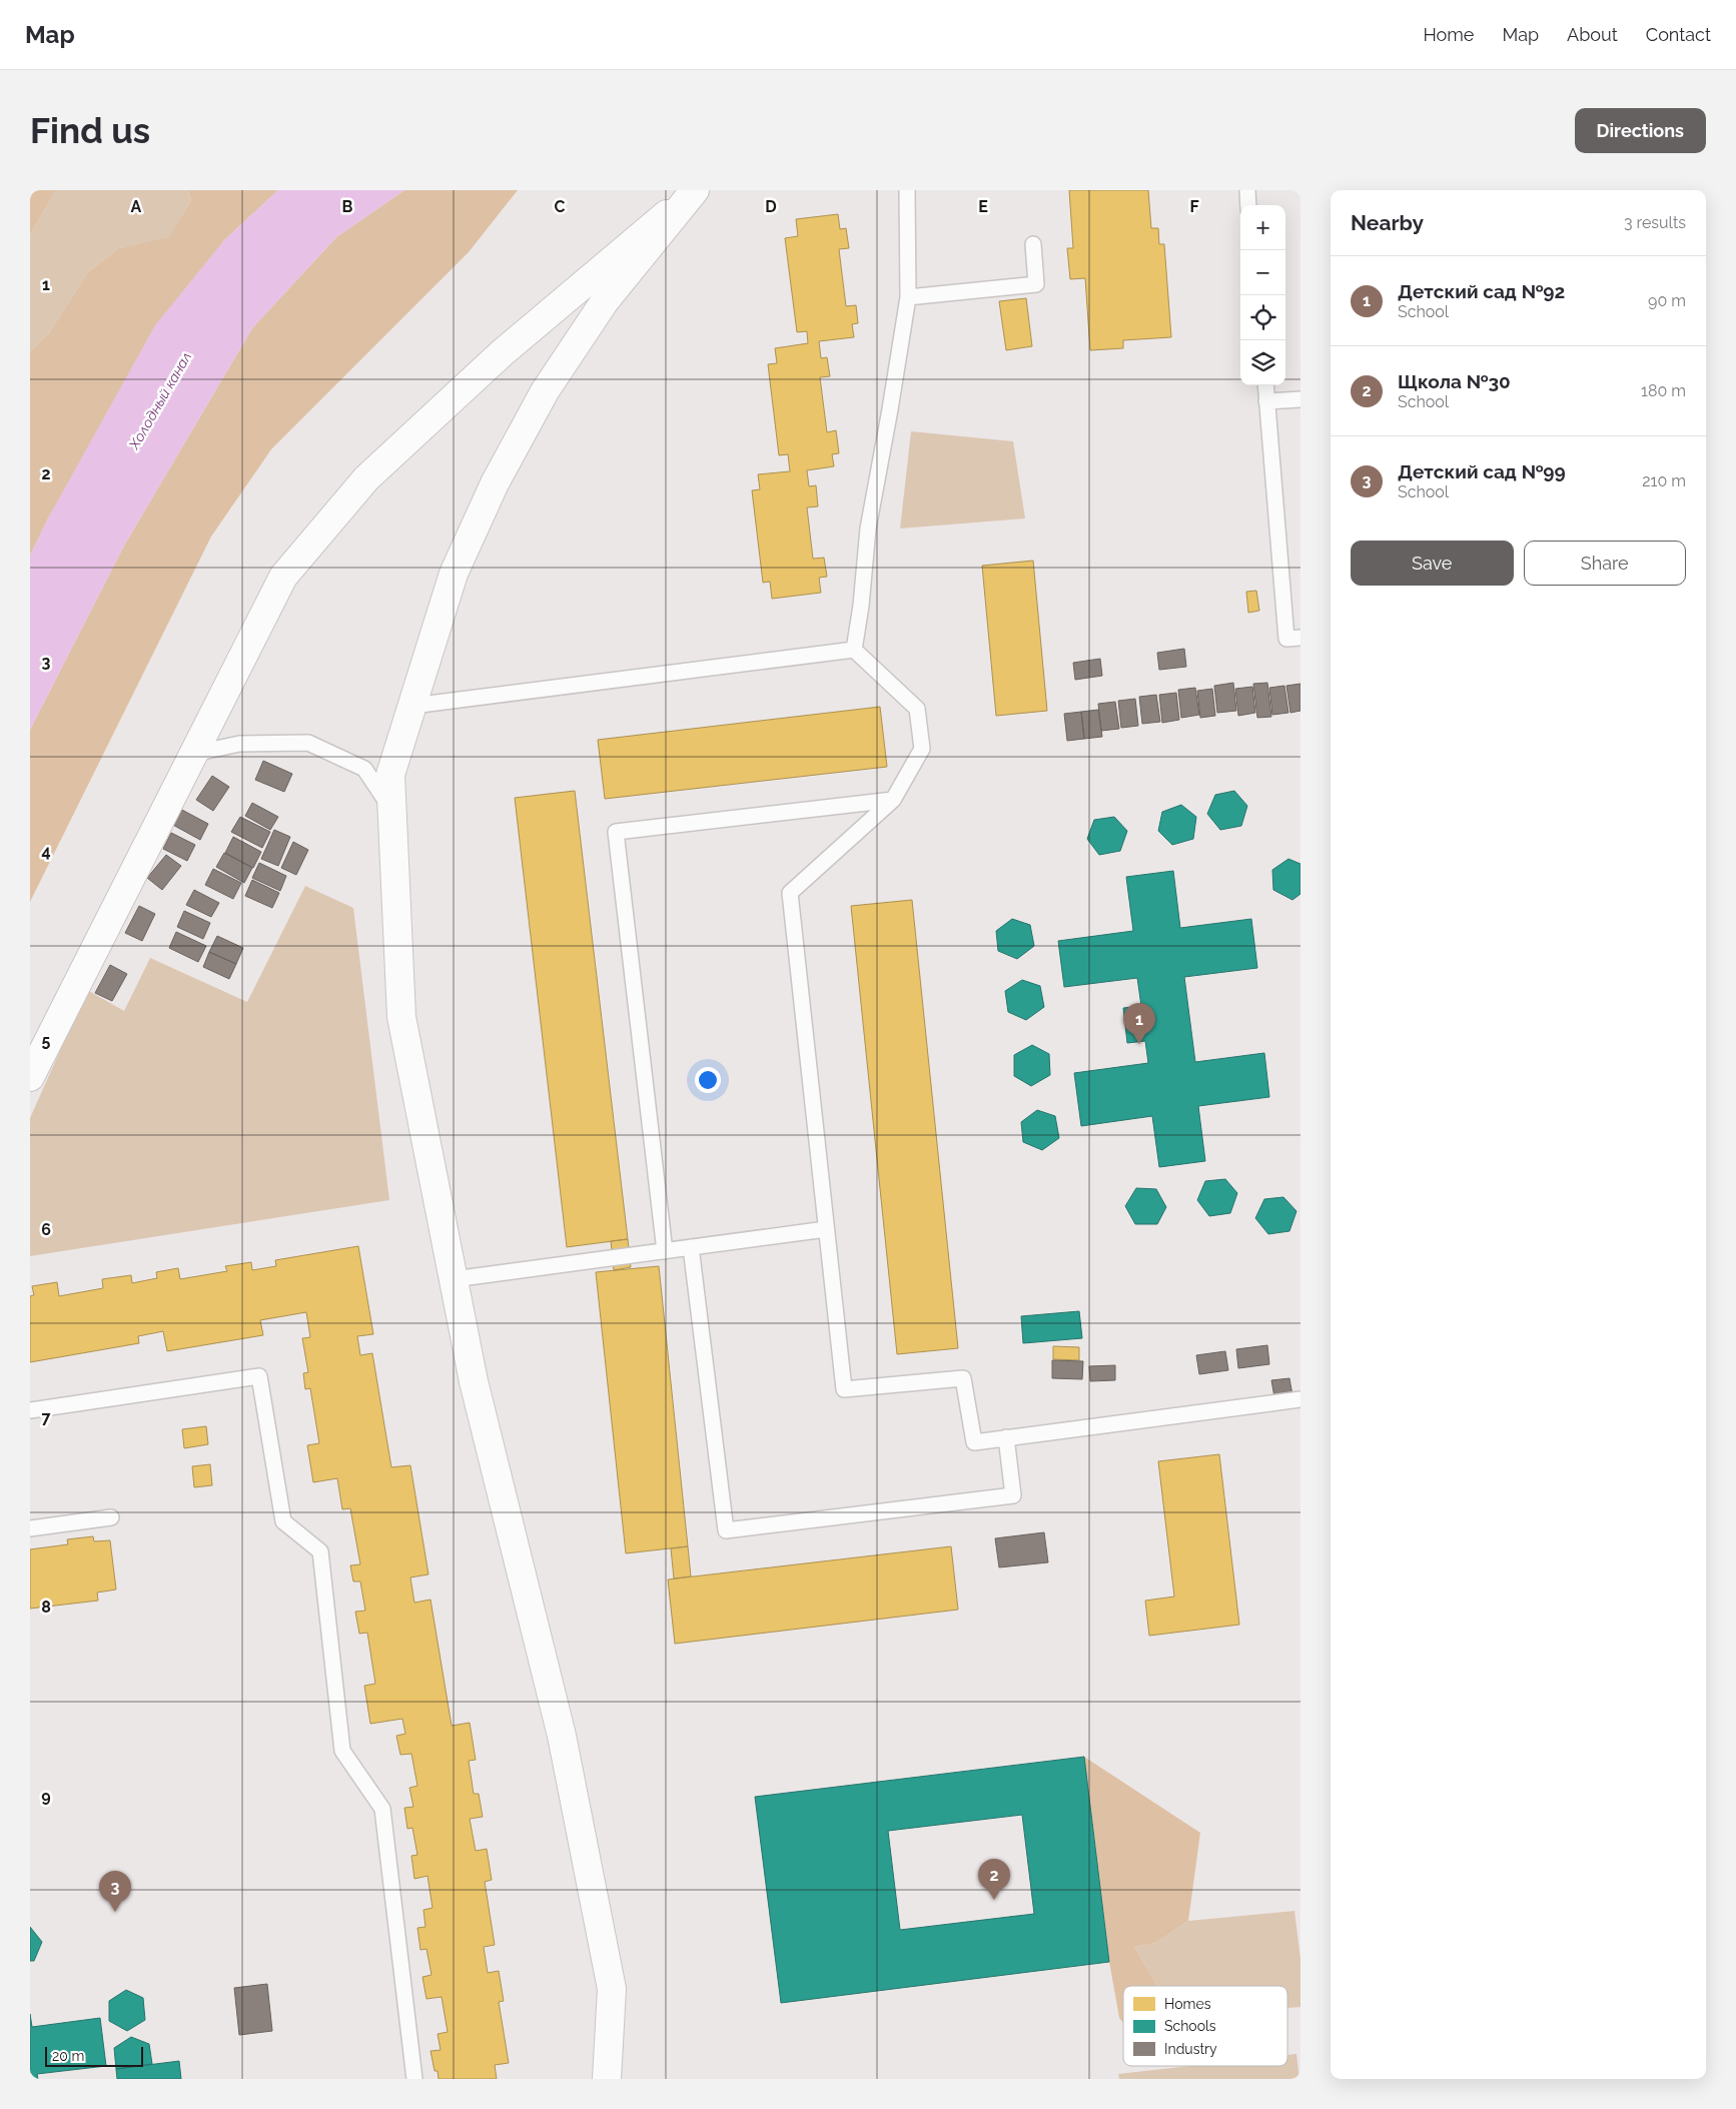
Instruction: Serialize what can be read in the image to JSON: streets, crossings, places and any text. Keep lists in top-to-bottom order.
{
  "water": ["Холодный канал"],
  "legend": ["Homes", "Schools", "Industry"],
  "scale_bar": "20 m",
  "page": {
    "header": "Map",
    "nav": [
      "Home",
      "Map",
      "About",
      "Contact"
    ],
    "buttons": [
      "Directions",
      ["Save", "Share"]
    ],
    "title": "Find us",
    "heading": ["Nearby", "3 results"],
    "map_buttons": ["+", "−"],
    "list": [
      {
        "mark": "1",
        "name": "Детский сад №92",
        "note": "School",
        "value": "90 m"
      },
      {
        "mark": "2",
        "name": "Щкола №30",
        "note": "School",
        "value": "180 m"
      },
      {
        "mark": "3",
        "name": "Детский сад №99",
        "note": "School",
        "value": "210 m"
      }
    ],
    "pins": ["1", "2", "3"],
    "scale": "20 m"
  },
  "grid": {
    "columns": [
      "A",
      "B",
      "C",
      "D",
      "E",
      "F"
    ],
    "rows": [
      "1",
      "2",
      "3",
      "4",
      "5",
      "6",
      "7",
      "8",
      "9"
    ]
  }
}
